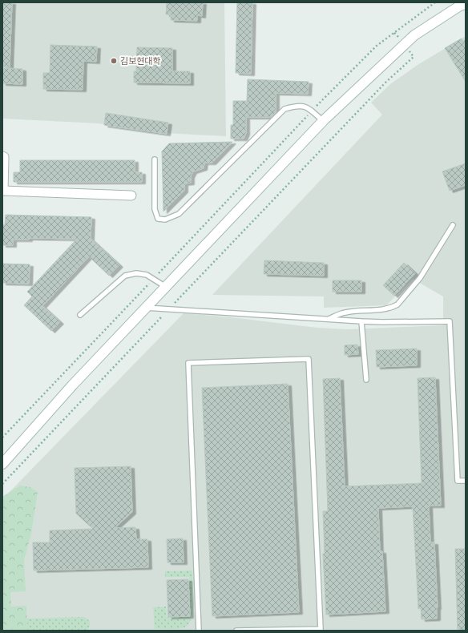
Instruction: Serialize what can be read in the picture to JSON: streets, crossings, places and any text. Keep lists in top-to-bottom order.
{
  "places": ["김보현대학"]
}
